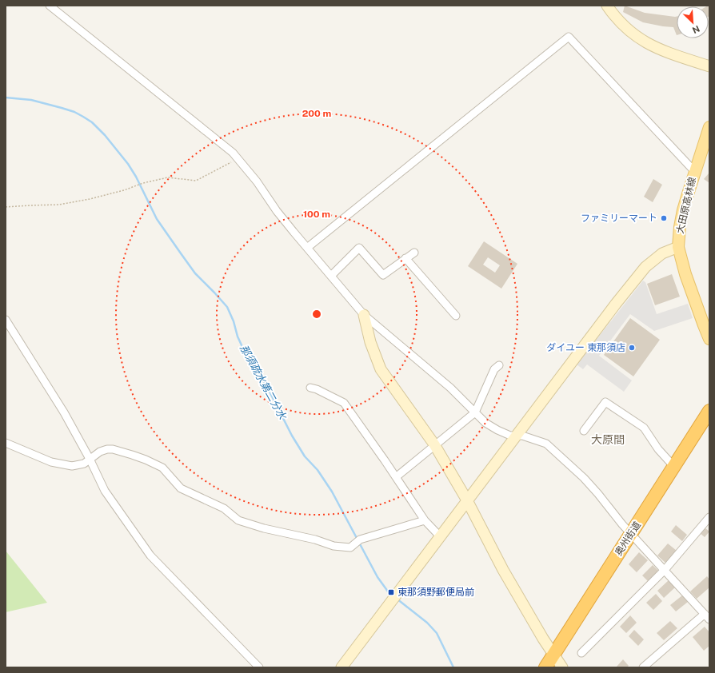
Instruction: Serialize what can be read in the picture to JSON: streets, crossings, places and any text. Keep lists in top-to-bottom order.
{
  "streets": {
    "highway": ["奥州街道"],
    "main road": ["大田原高林線"]
  },
  "districts": ["大原間"],
  "water": ["那須疏水第二分水"],
  "places": {
    "other": ["ファミリーマート", "ダイユー 東那須店"],
    "transit": ["東那須野郵便局前"]
  },
  "north": "bottom right",
  "rings": ["200 m", "100 m"]
}
